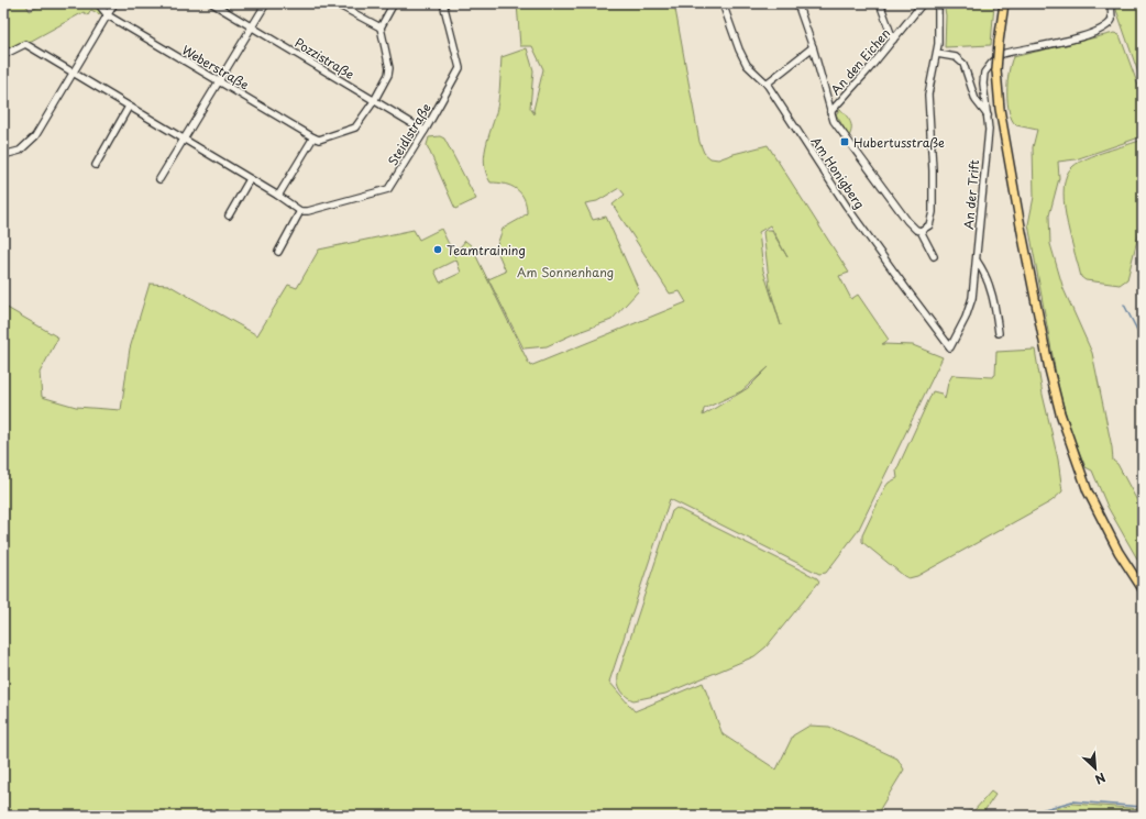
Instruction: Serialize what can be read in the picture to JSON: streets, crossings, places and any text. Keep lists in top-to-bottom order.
{
  "streets": {
    "street": [
      "Pozzistraße",
      "An den Eichen",
      "Weberstraße",
      "Steidlstraße",
      "Am Honigberg",
      "An der Trift"
    ]
  },
  "crossings": [
    ["Pozzistraße", "Steidlstraße"],
    ["Am Honigberg", "An der Trift"]
  ],
  "parks": ["Am Sonnenhang"],
  "places": {
    "transit": ["Hubertusstraße"],
    "other": ["Teamtraining"]
  },
  "north": "bottom right"
}
